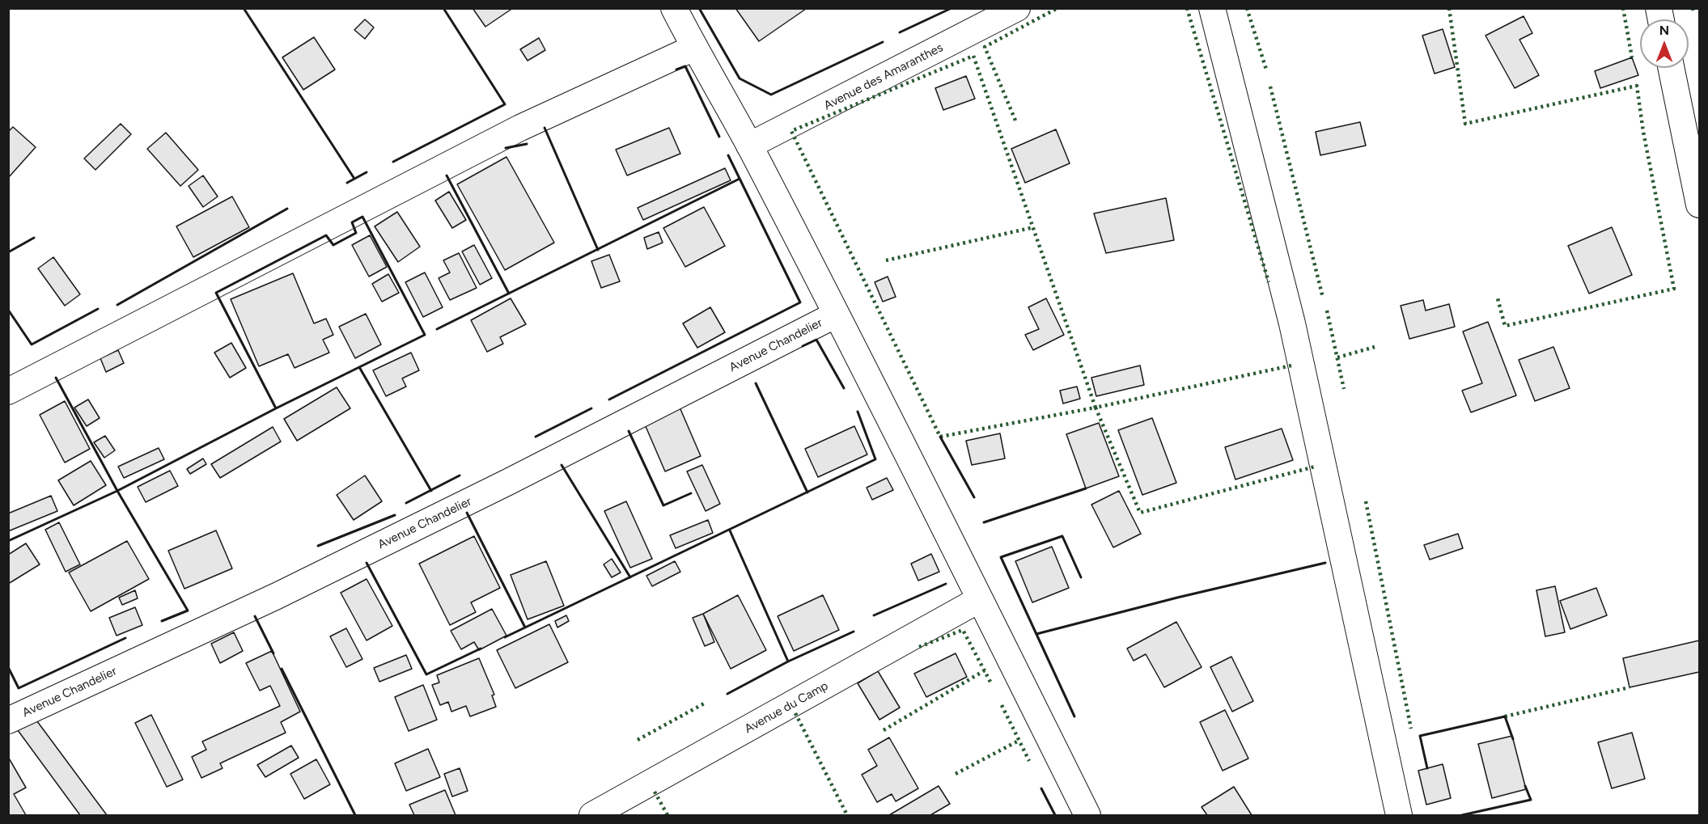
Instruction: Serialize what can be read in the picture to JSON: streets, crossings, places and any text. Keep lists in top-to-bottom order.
{
  "streets": {
    "street": ["Avenue des Amaranthes", "Avenue Chandelier", "Avenue du Camp"]
  },
  "north": "top"
}
